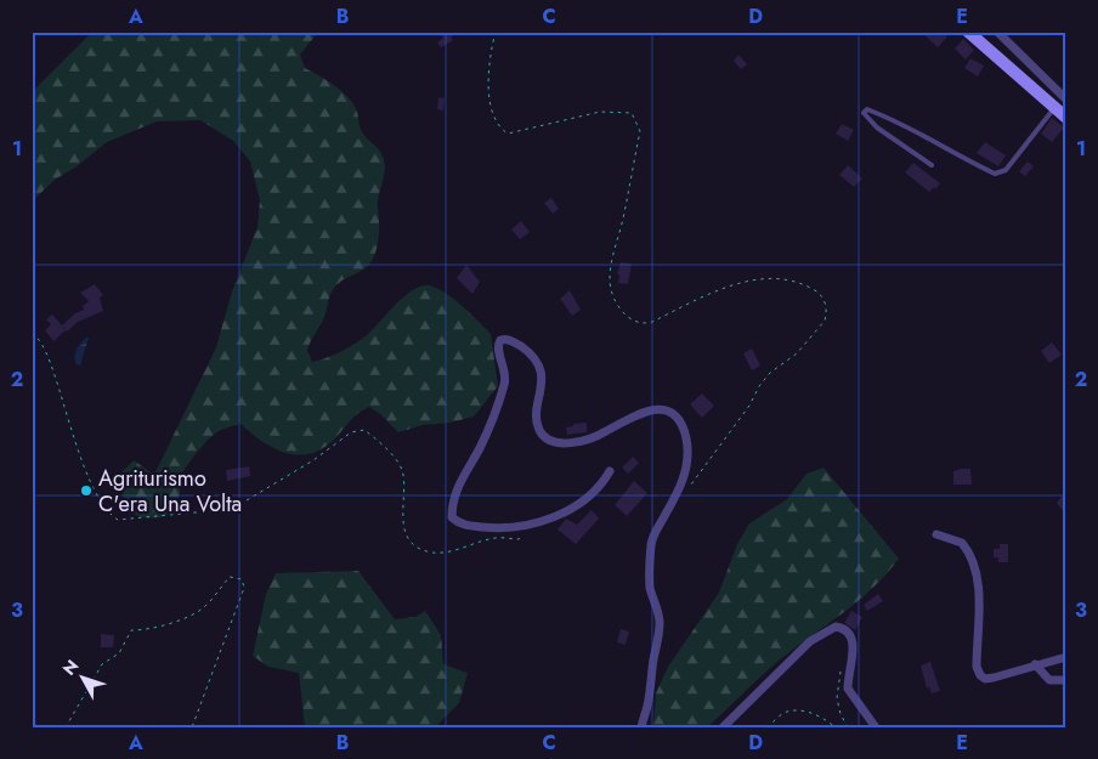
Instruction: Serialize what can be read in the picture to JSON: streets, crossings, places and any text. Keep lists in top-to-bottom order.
{
  "places": ["Agriturismo C'era Una Volta"],
  "north": "top left",
  "grid": {
    "columns": [
      "A",
      "B",
      "C",
      "D",
      "E"
    ],
    "rows": ["1", "2", "3"]
  }
}
